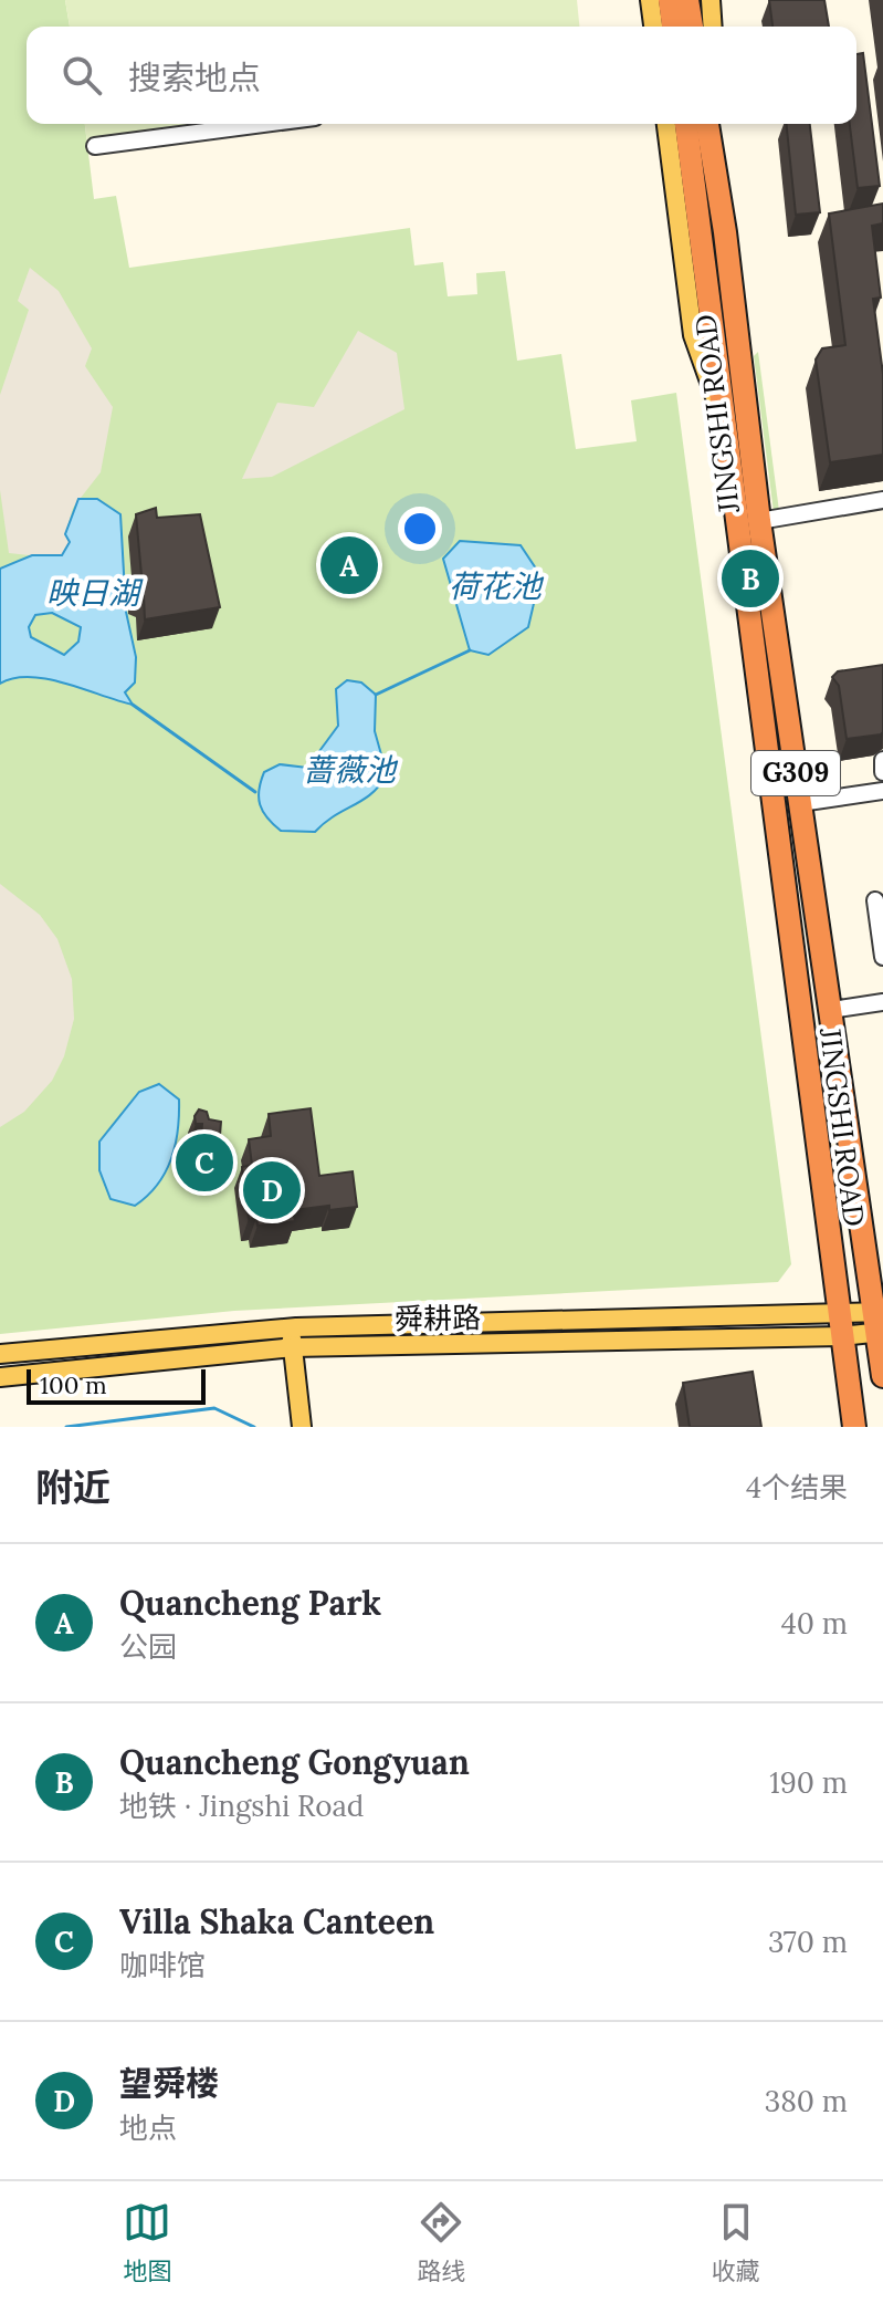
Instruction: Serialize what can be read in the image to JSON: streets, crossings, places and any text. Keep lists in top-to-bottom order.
{
  "streets": {
    "highway": ["JINGSHI ROAD", "G309"],
    "main road": ["舜耕路"]
  },
  "crossings": [
    ["JINGSHI ROAD", "舜耕路"]
  ],
  "water": ["荷花池", "映日湖", "蔷薇池"],
  "scale_bar": "100 m",
  "page": {
    "search": "搜索地点",
    "pins": [
      "A",
      "B",
      "C",
      "D"
    ],
    "scale": "100 m",
    "heading": ["附近", "4个结果"],
    "list": [
      {
        "mark": "A",
        "name": "Quancheng Park",
        "note": "公园",
        "value": "40 m"
      },
      {
        "mark": "B",
        "name": "Quancheng Gongyuan",
        "note": "地铁 · Jingshi Road",
        "value": "190 m"
      },
      {
        "mark": "C",
        "name": "Villa Shaka Canteen",
        "note": "咖啡馆",
        "value": "370 m"
      },
      {
        "mark": "D",
        "name": "望舜楼",
        "note": "地点",
        "value": "380 m"
      }
    ],
    "nav": ["地图", "路线", "收藏"]
  }
}
